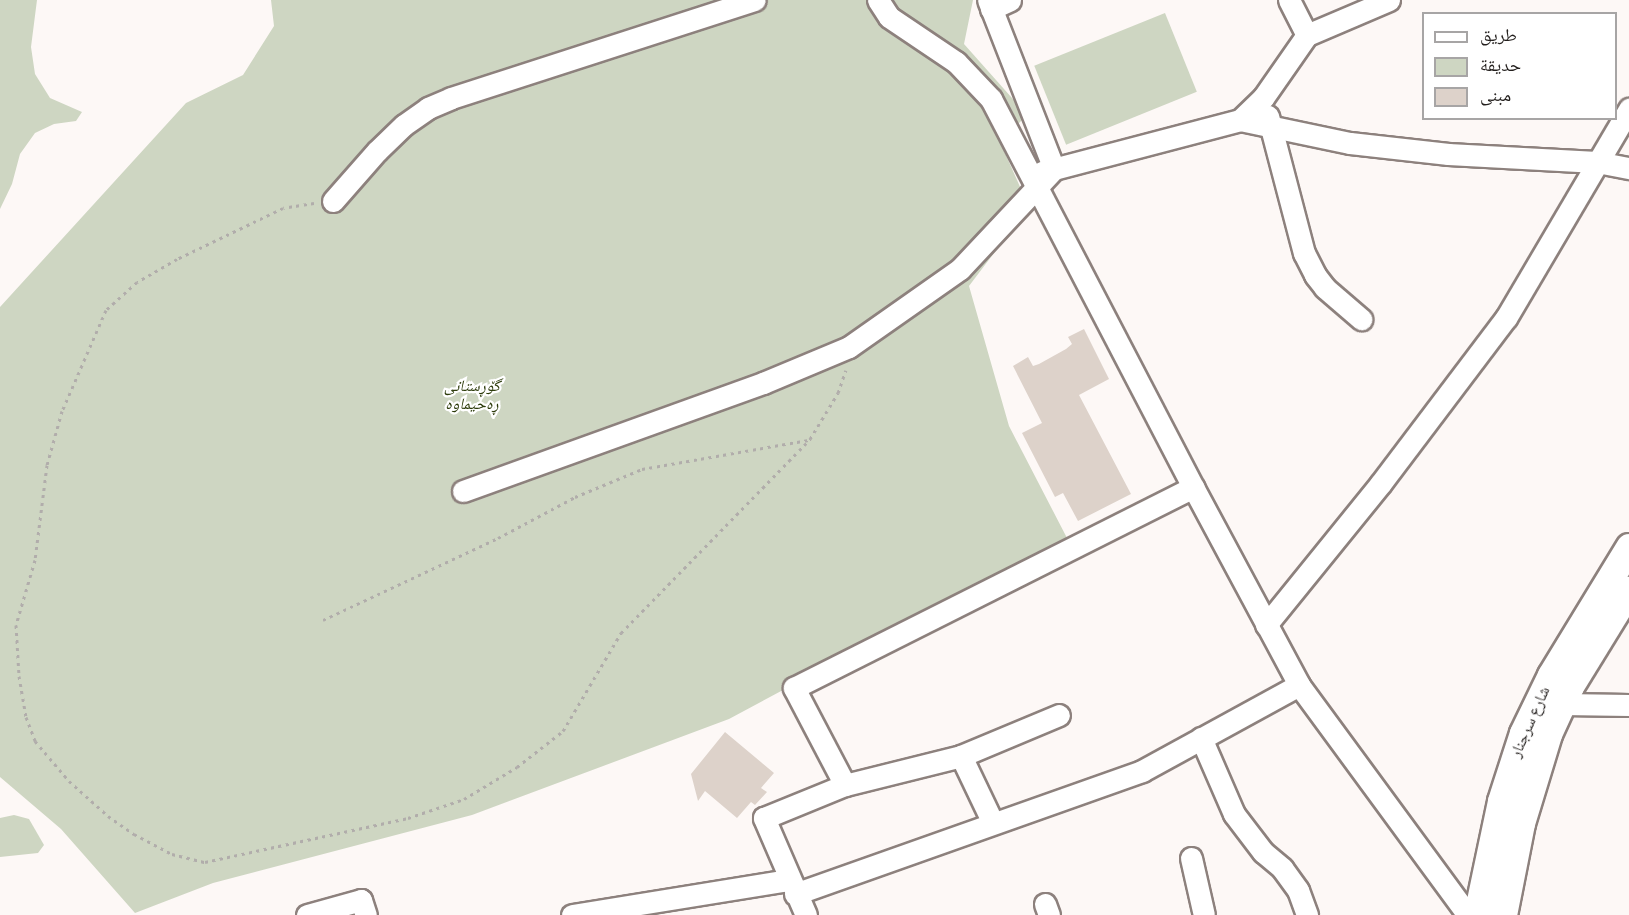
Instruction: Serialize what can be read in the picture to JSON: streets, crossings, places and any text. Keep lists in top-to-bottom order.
{
  "streets": {
    "street": ["شارع سرجنار"]
  },
  "parks": ["گۆڕستانی ڕەحیماوە"],
  "legend": ["طريق", "حديقة", "مبنى"]
}
